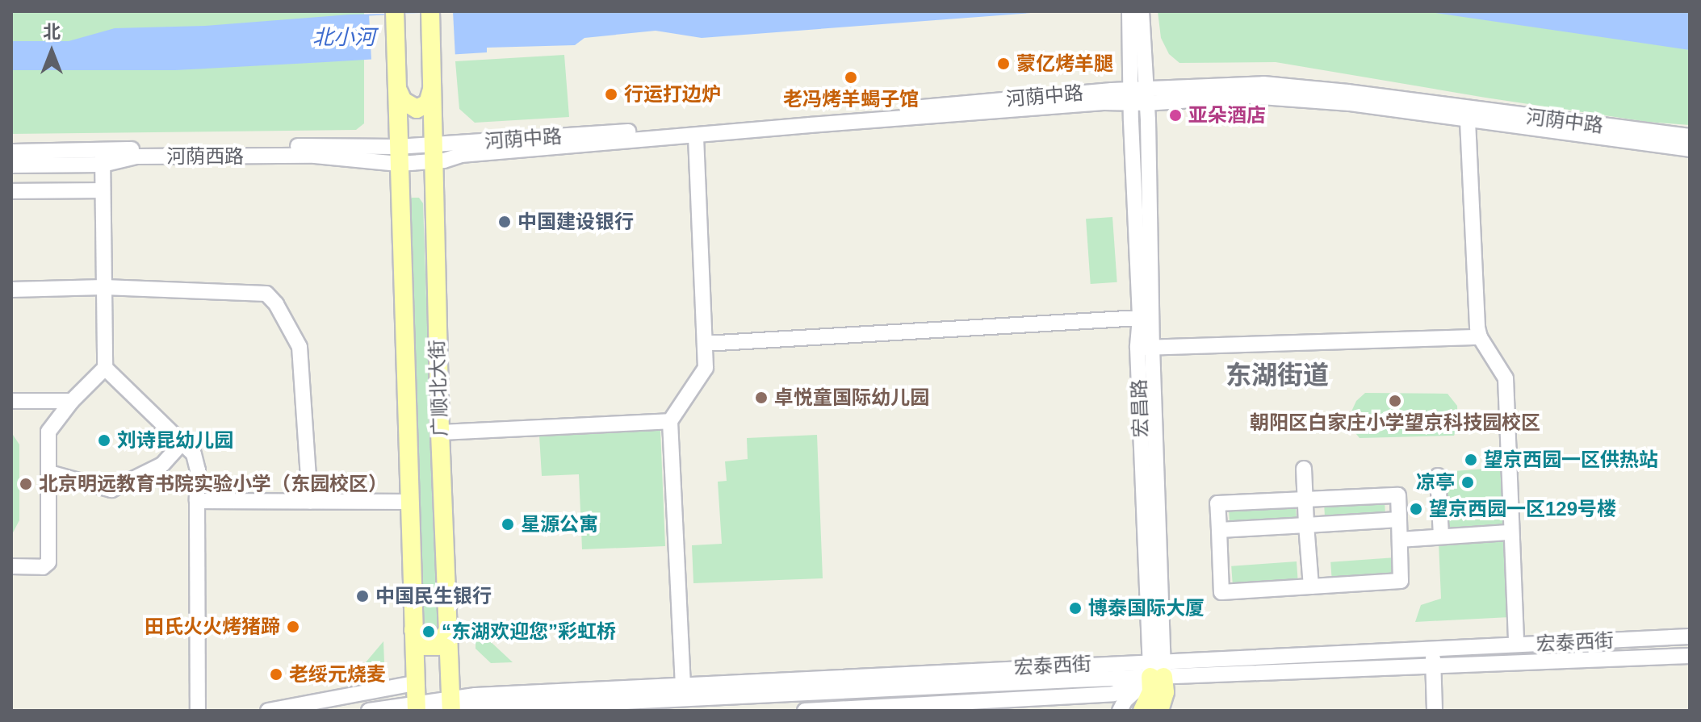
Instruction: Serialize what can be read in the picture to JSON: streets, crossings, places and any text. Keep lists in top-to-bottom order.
{
  "streets": {
    "main road": ["广顺北大街", "宏昌路"],
    "street": ["河荫中路", "河荫西路", "宏泰西街"]
  },
  "crossings": [
    ["河荫中路", "河荫西路"],
    ["河荫中路", "广顺北大街"],
    ["河荫中路", "宏昌路"],
    ["河荫西路", "广顺北大街"],
    ["广顺北大街", "宏泰西街"],
    ["宏昌路", "宏泰西街"]
  ],
  "districts": ["东湖街道"],
  "water": ["北小河"],
  "places": [
    "蒙亿烤羊腿",
    "老冯烤羊蝎子馆",
    "行运打边炉",
    "亚朵酒店",
    "中国建设银行",
    "卓悦童国际幼儿园",
    "朝阳区白家庄小学望京科技园校区",
    "刘诗昆幼儿园",
    "望京西园一区供热站",
    "凉亭",
    "北京明远教育书院实验小学（东园校区）",
    "望京西园一区129号楼",
    "星源公寓",
    "中国民生银行",
    "博泰国际大厦",
    "田氏火火烤猪蹄",
    "“东湖欢迎您”彩虹桥",
    "老绥元烧麦"
  ],
  "north": "top"
}
